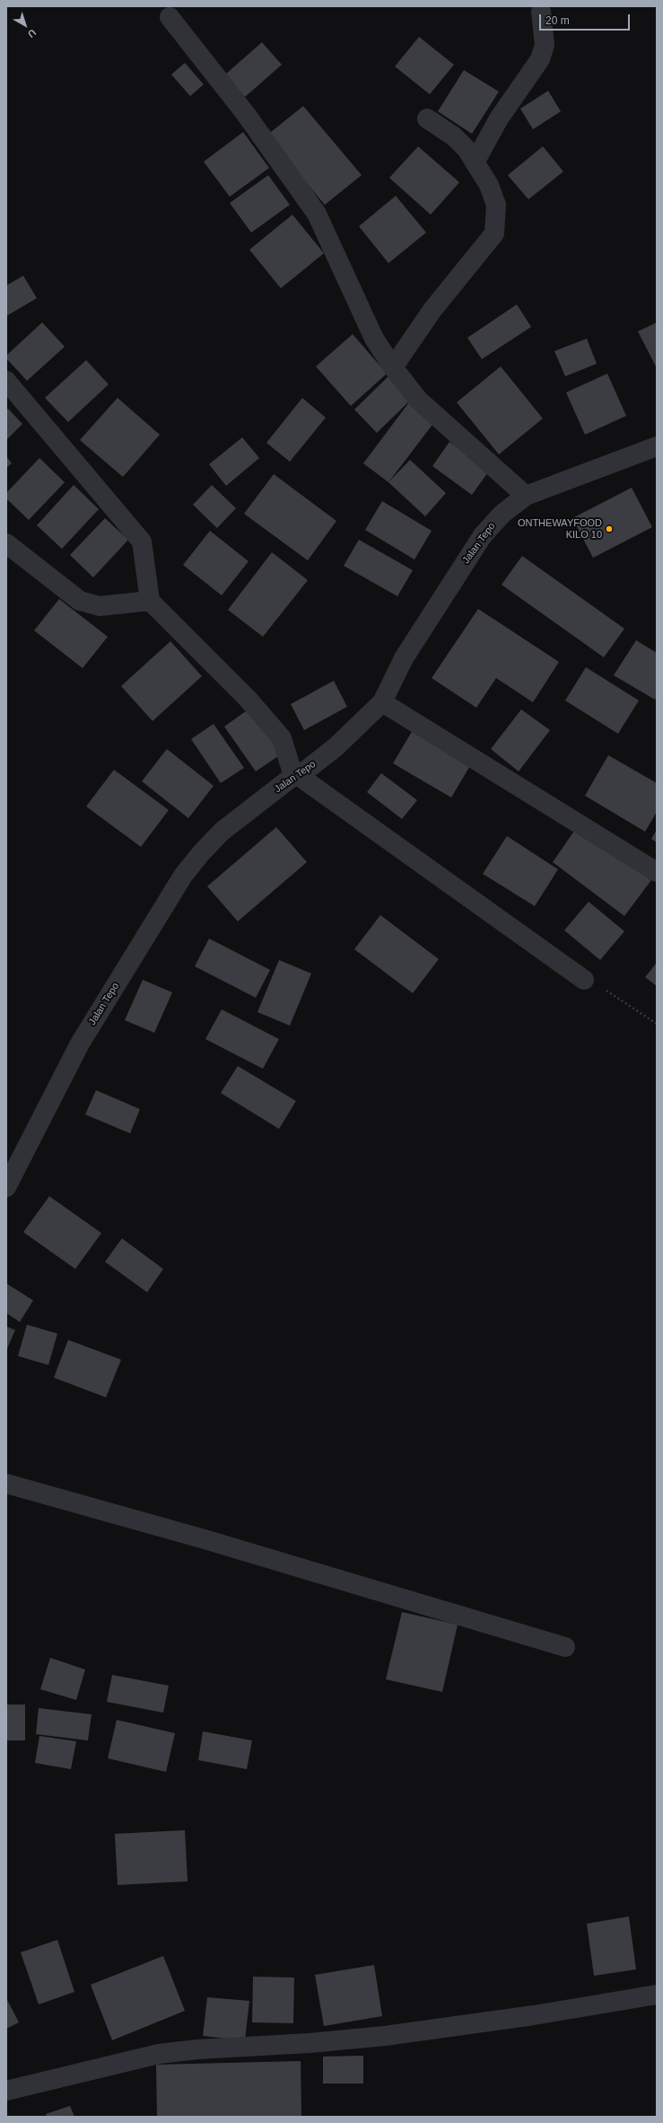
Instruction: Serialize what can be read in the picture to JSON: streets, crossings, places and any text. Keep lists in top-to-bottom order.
{
  "streets": {
    "street": ["Jalan Tepo"]
  },
  "places": ["ONTHEWAYFOOD KILO 10"],
  "scale_bar": "20 m",
  "north": "bottom right"
}
